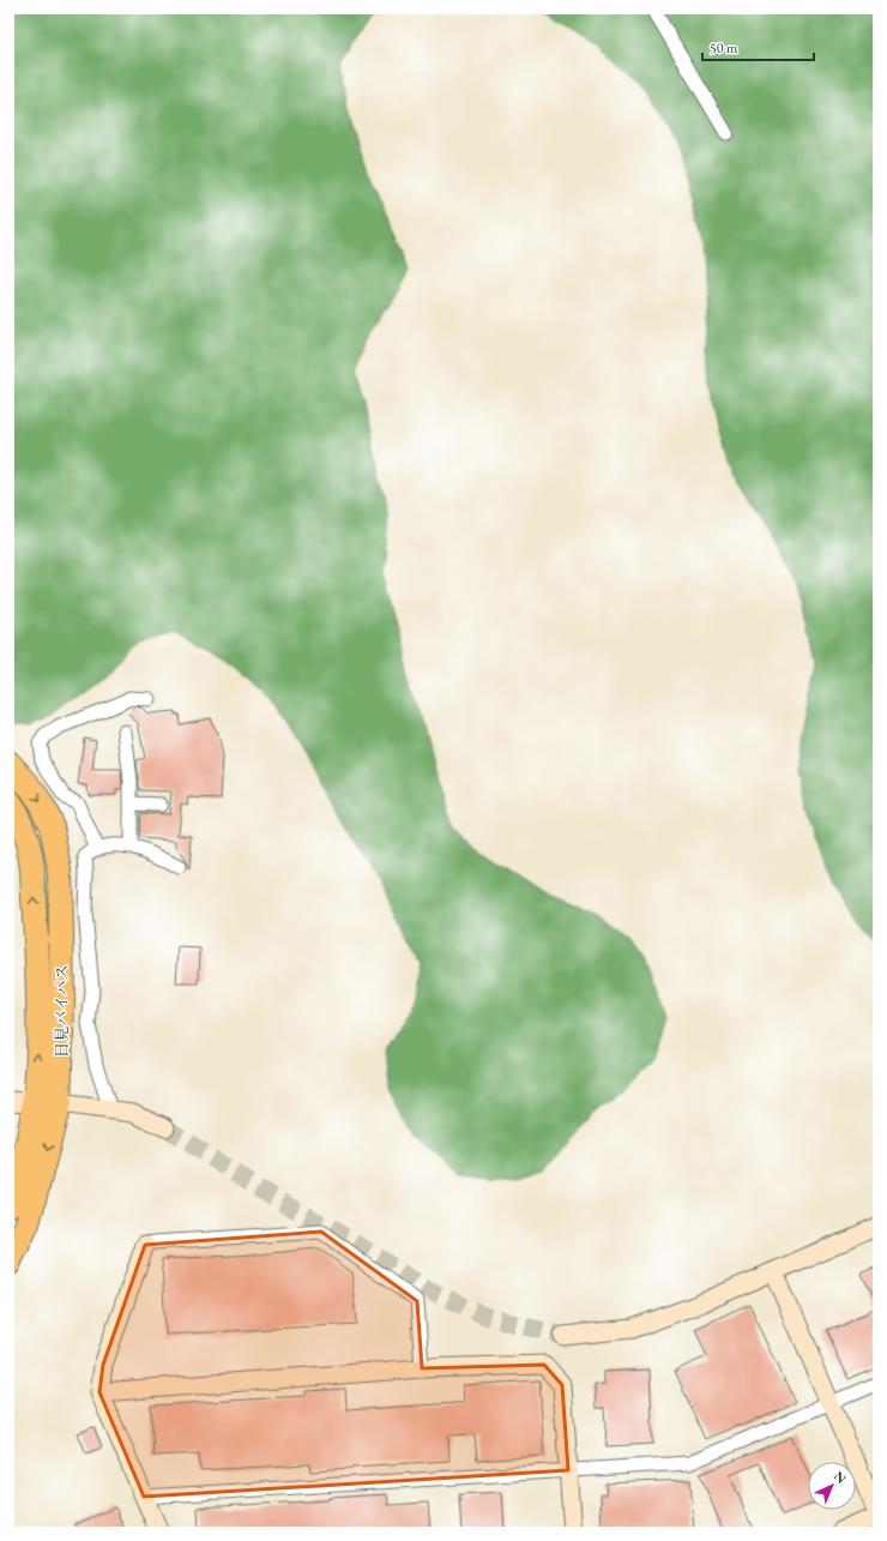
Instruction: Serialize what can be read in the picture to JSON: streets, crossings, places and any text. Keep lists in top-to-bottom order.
{
  "streets": {
    "highway": ["日見バイパス"]
  },
  "scale_bar": "50 m",
  "north": "top right"
}
